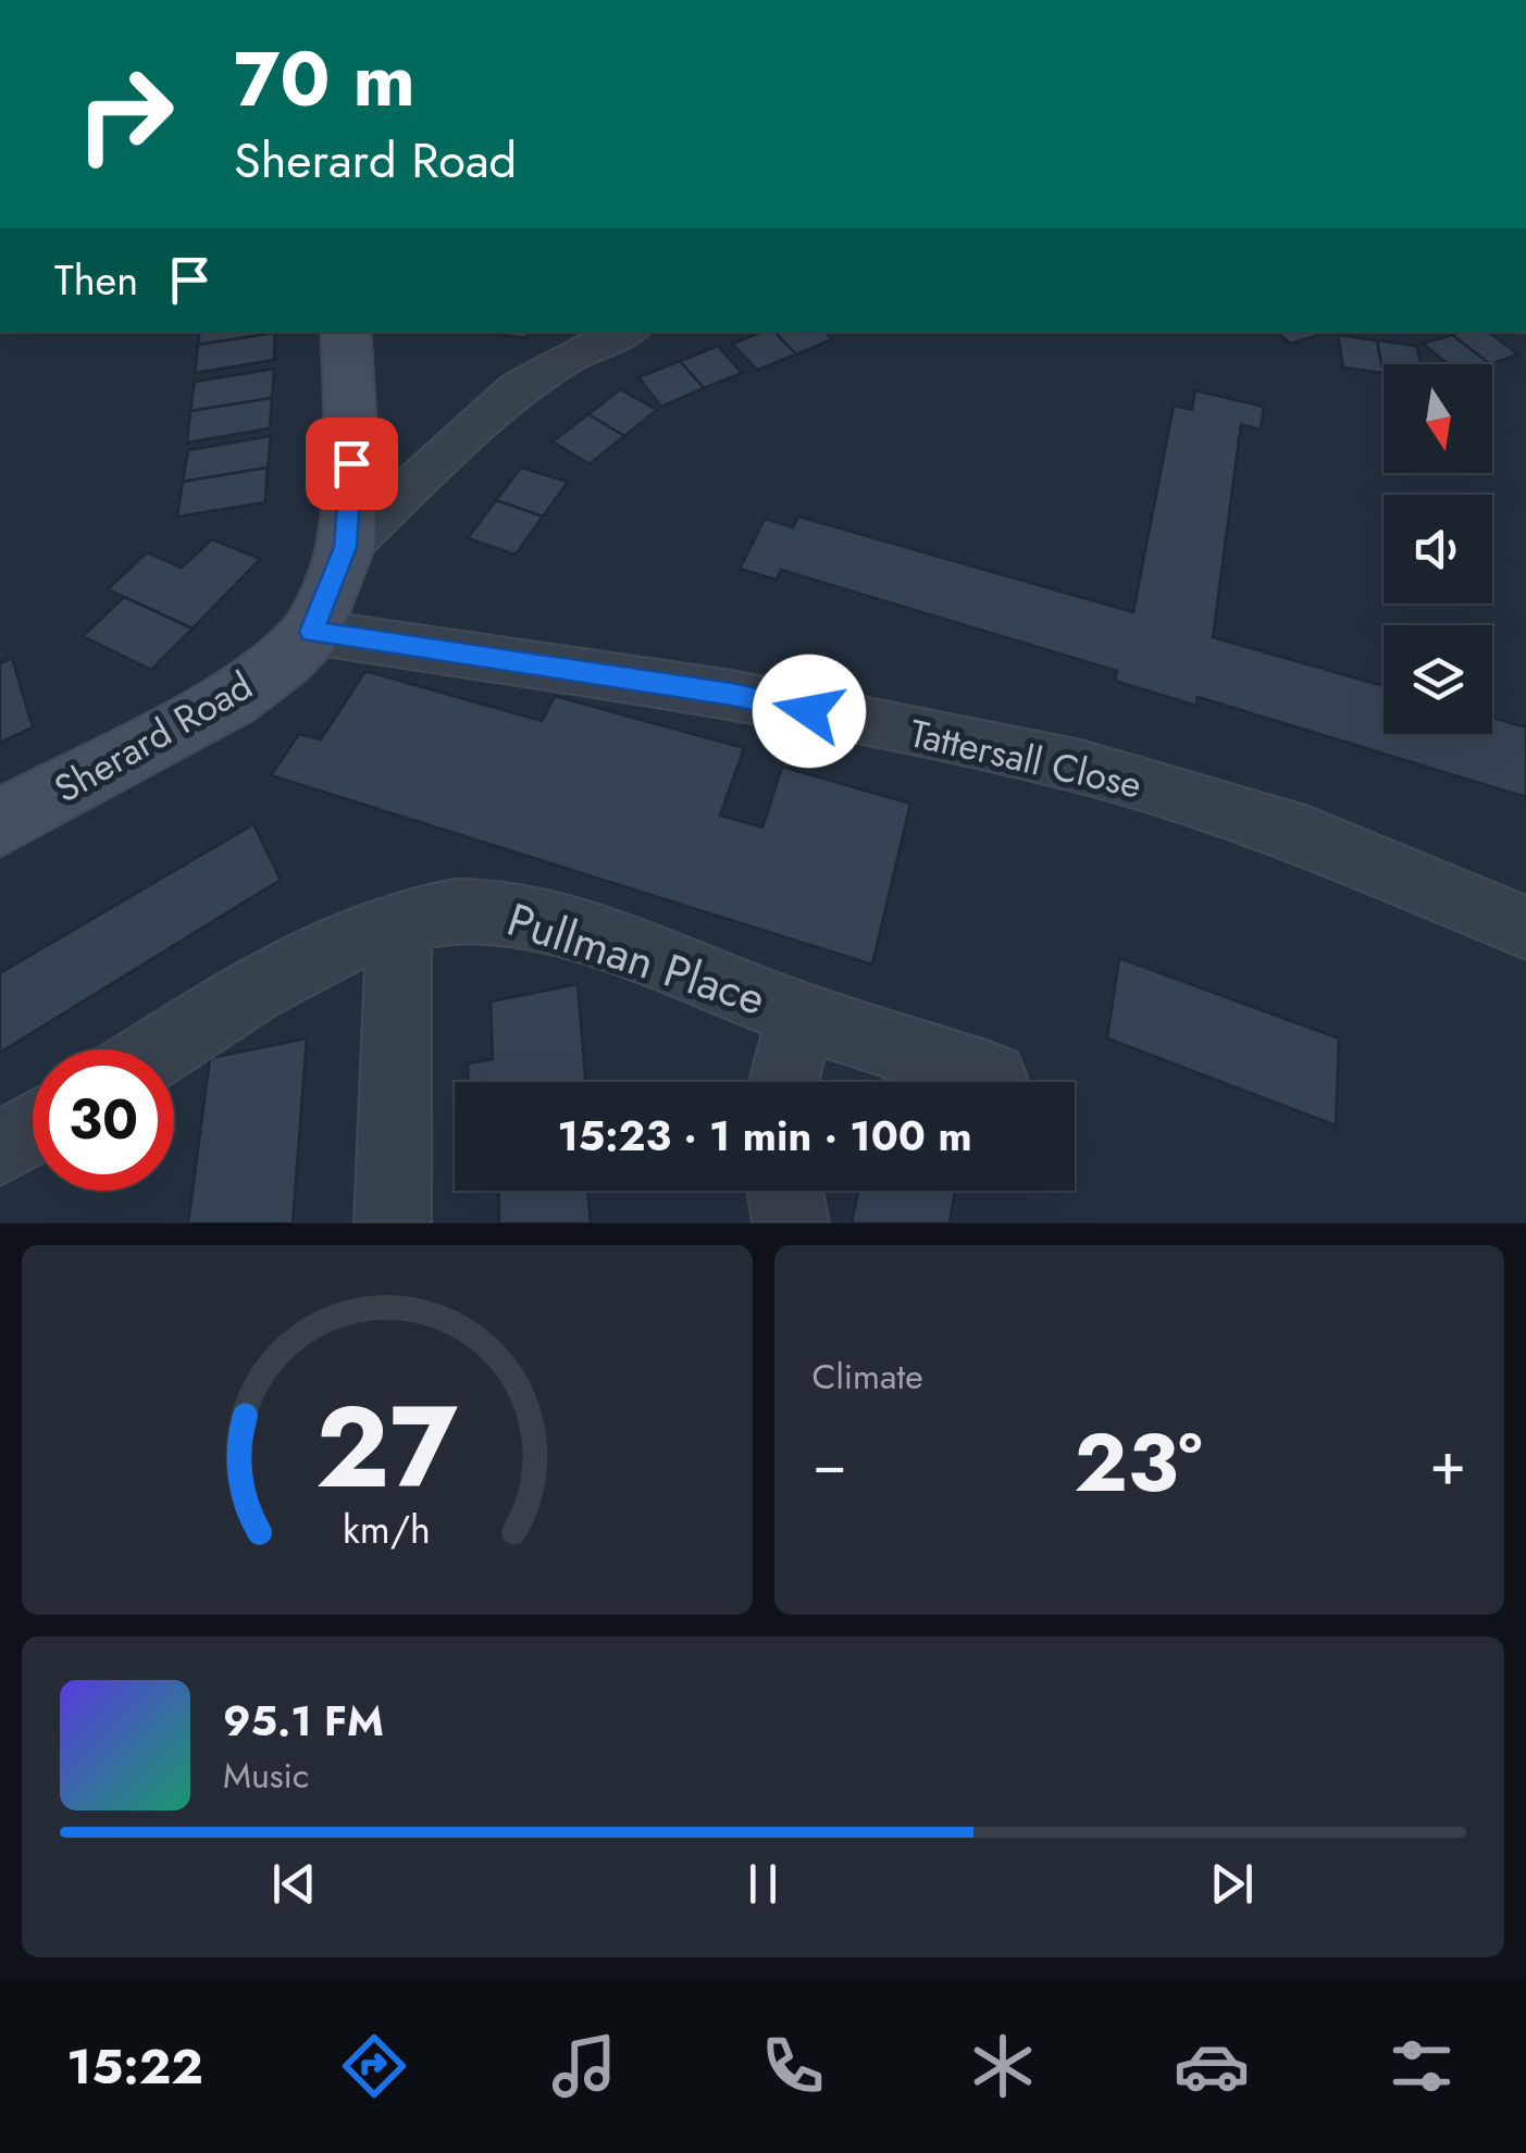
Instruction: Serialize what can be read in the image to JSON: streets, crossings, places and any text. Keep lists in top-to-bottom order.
{
  "streets": {
    "street": ["Sherard Road", "Tattersall Close", "Pullman Place"]
  },
  "crossings": [
    ["Sherard Road", "Tattersall Close"]
  ],
  "north": "bottom",
  "page": {
    "turn": ["70 m", "Sherard Road"],
    "then": "Then",
    "limit": "30",
    "trip": "15:23 · 1 min · 100 m",
    "tile": "Climate",
    "heat": ["−", "23°", "+"],
    "song": ["95.1 FM", "Music"],
    "tabs": "15:22",
    "gauge": ["27", "km/h"]
  }
}
